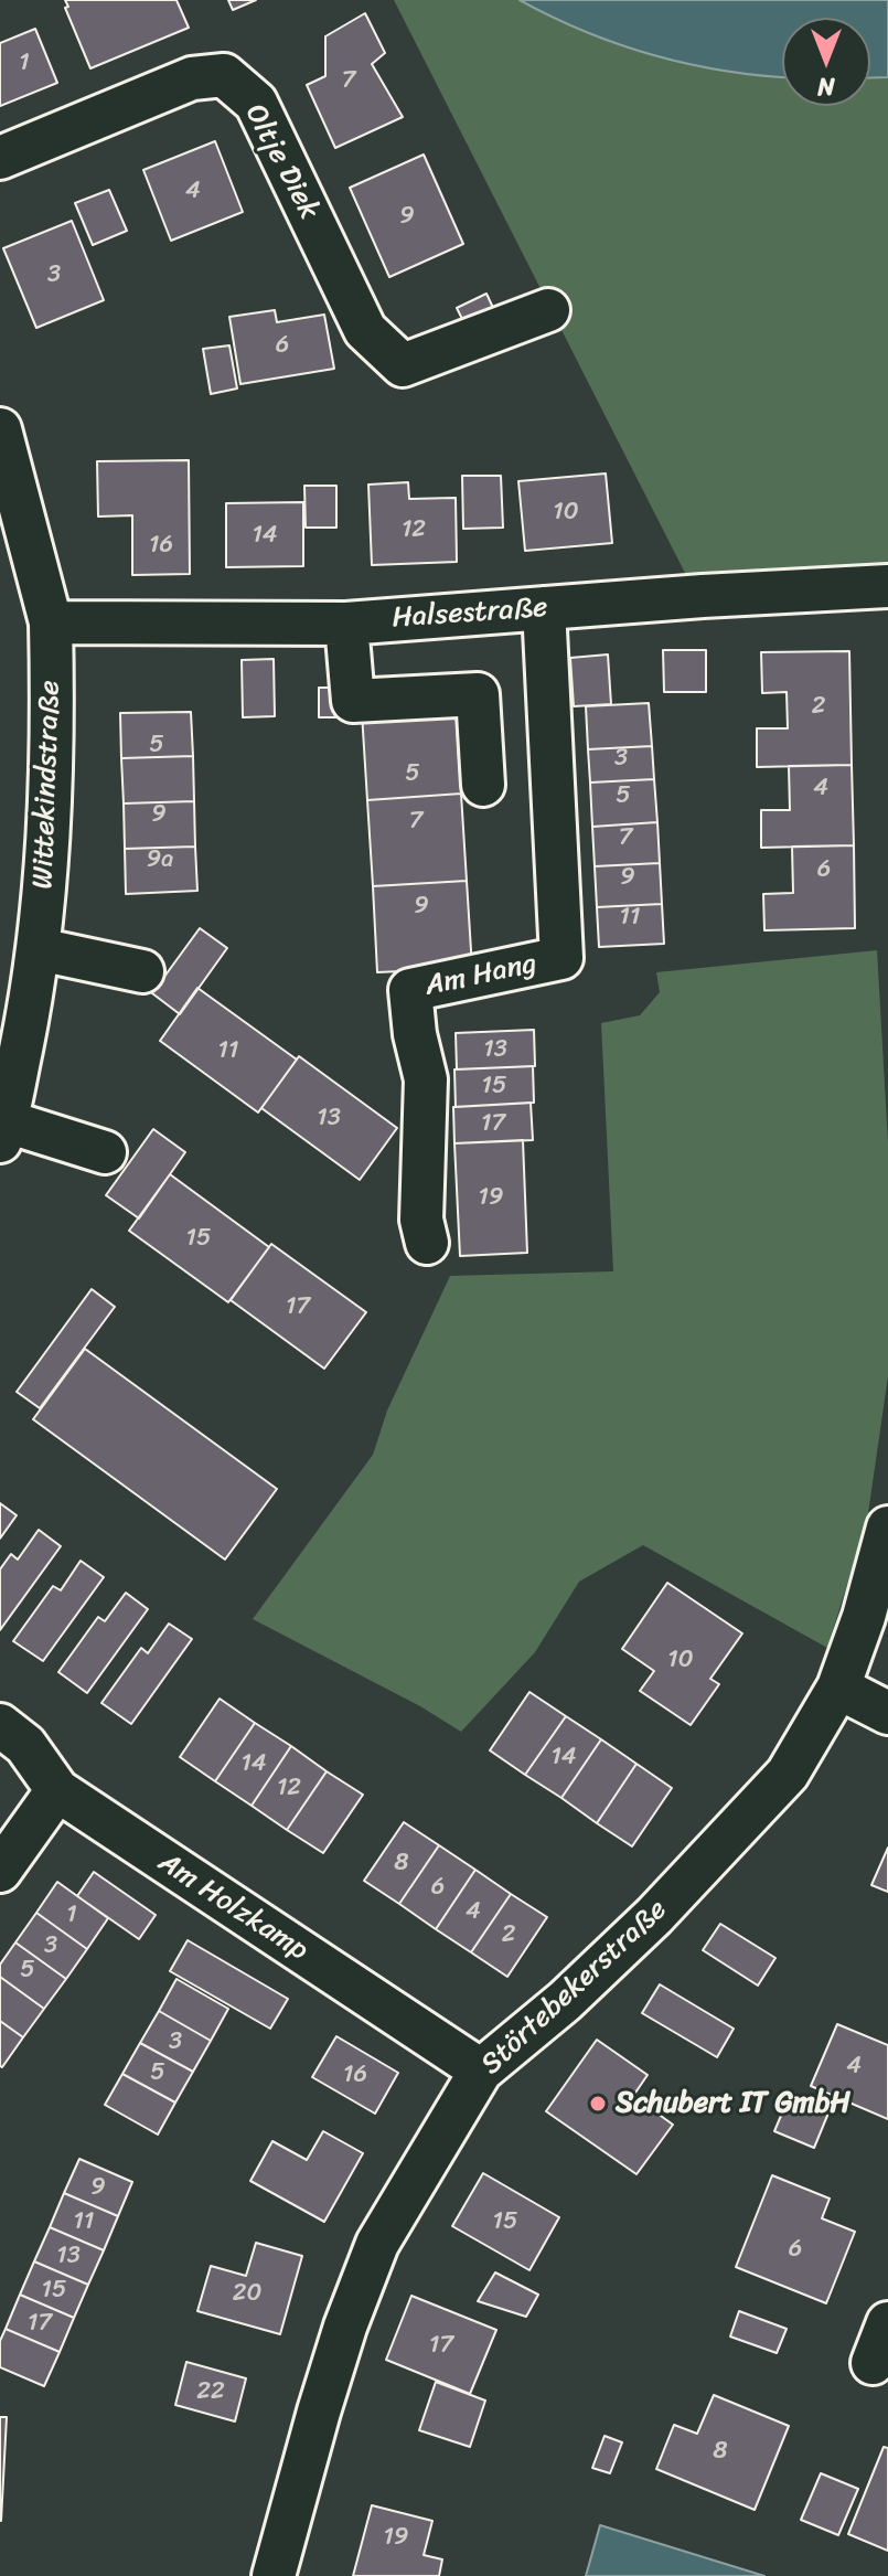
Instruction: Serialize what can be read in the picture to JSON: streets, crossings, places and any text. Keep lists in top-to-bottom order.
{
  "streets": {
    "street": [
      "Oltje Diek",
      "Halsestraße",
      "Wittekindstraße",
      "Am Hang",
      "Am Holzkamp",
      "Störtebekerstraße"
    ]
  },
  "crossings": [
    ["Halsestraße", "Wittekindstraße"],
    ["Halsestraße", "Am Hang"],
    ["Am Holzkamp", "Störtebekerstraße"]
  ],
  "places": ["Schubert IT GmbH"],
  "house_numbers": [
    "1",
    "7",
    "4",
    "9",
    "3",
    "6",
    "10",
    "12",
    "14",
    "16",
    "2",
    "5",
    "3",
    "5",
    "4",
    "5",
    "9",
    "7",
    "7",
    "9a",
    "6",
    "9",
    "9",
    "11",
    "13",
    "11",
    "15",
    "13",
    "17",
    "19",
    "15",
    "17",
    "10",
    "14",
    "14",
    "12",
    "8",
    "6",
    "4",
    "1",
    "2",
    "3",
    "5",
    "3",
    "4",
    "5",
    "16",
    "9",
    "11",
    "15",
    "6",
    "13",
    "15",
    "20",
    "17",
    "17",
    "22",
    "8",
    "19"
  ],
  "north": "bottom"
}
